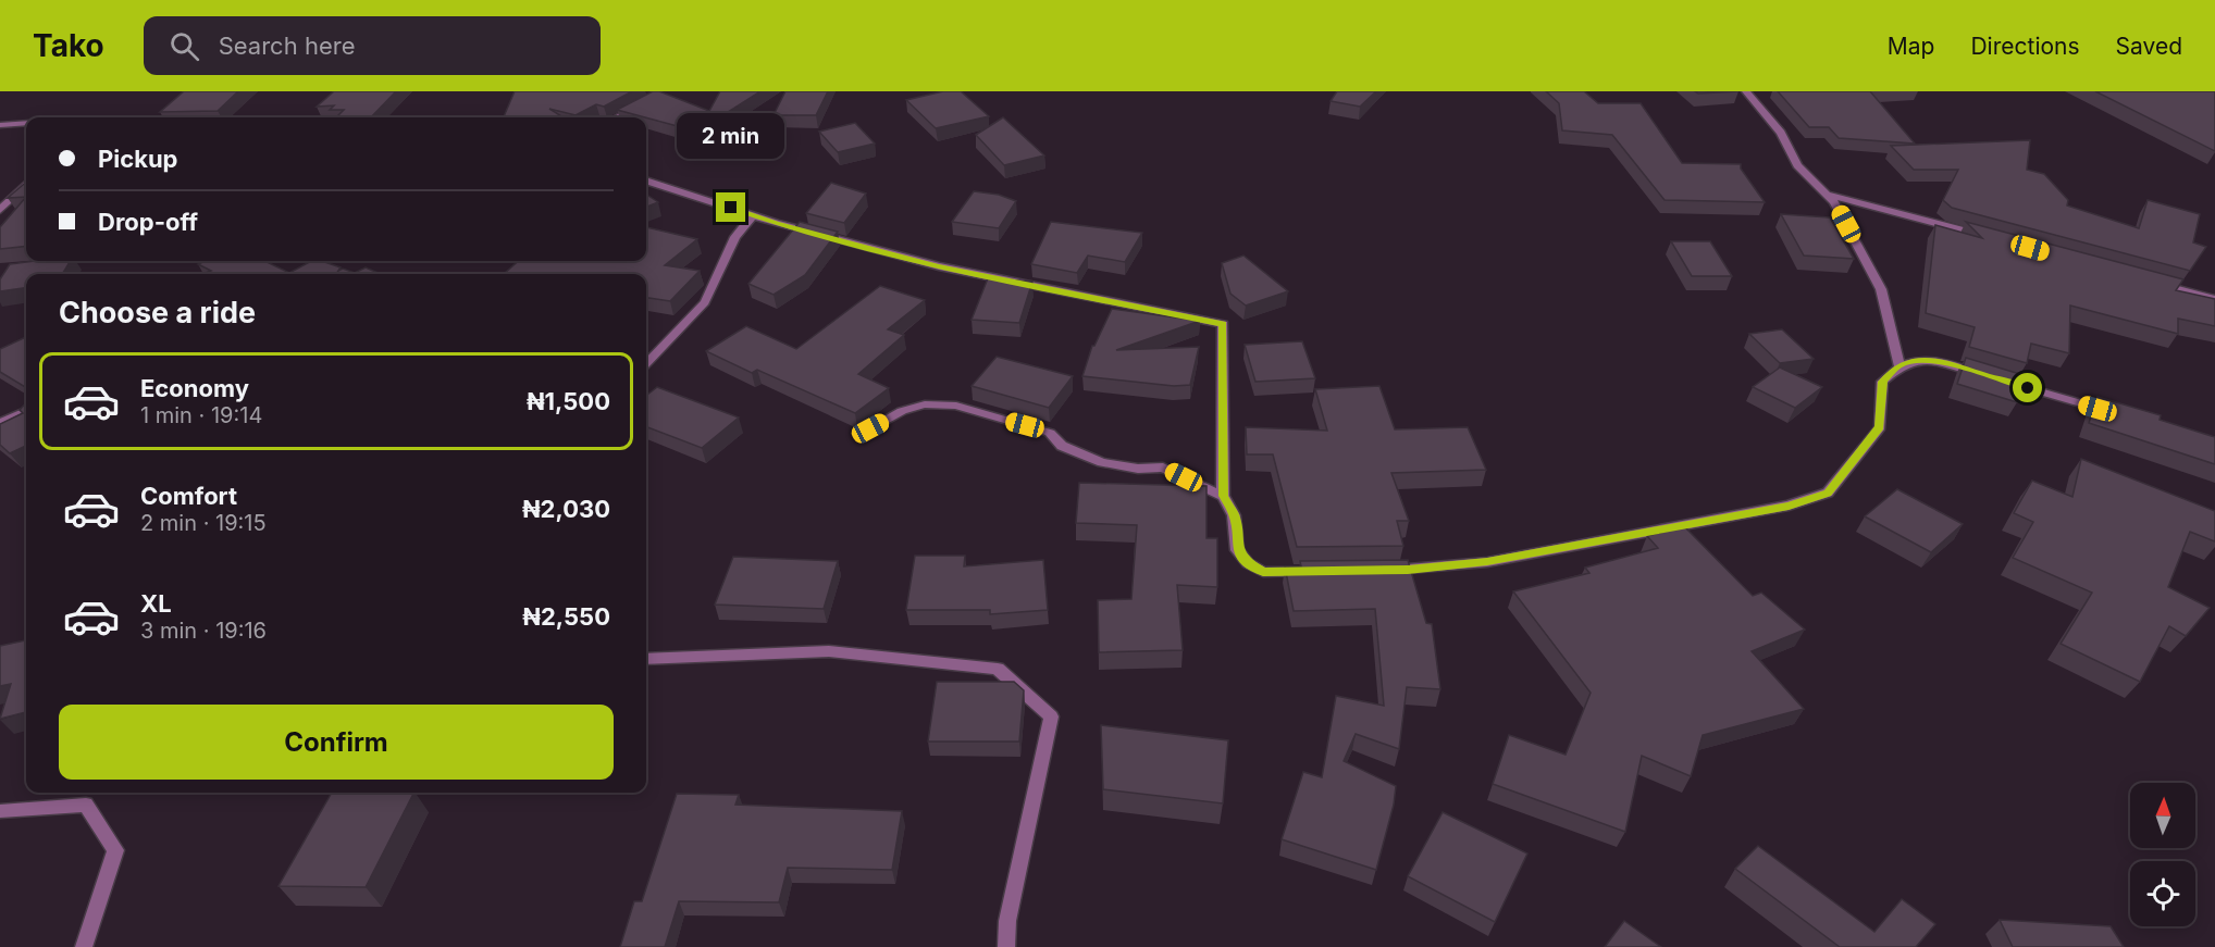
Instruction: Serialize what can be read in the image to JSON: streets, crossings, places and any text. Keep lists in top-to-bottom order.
{
  "north": "top",
  "page": {
    "header": "Tako",
    "search": "Search here",
    "nav": ["Map", "Directions", "Saved"],
    "bubble": "2 min",
    "banner": ["Pickup", "Drop-off"],
    "heading": "Choose a ride",
    "list": [
      {
        "name": "Economy",
        "note": "1 min · 19:14",
        "value": "₦1,500"
      },
      {
        "name": "Comfort",
        "note": "2 min · 19:15",
        "value": "₦2,030"
      },
      {
        "name": "XL",
        "note": "3 min · 19:16",
        "value": "₦2,550"
      }
    ],
    "buttons": "Confirm"
  }
}
